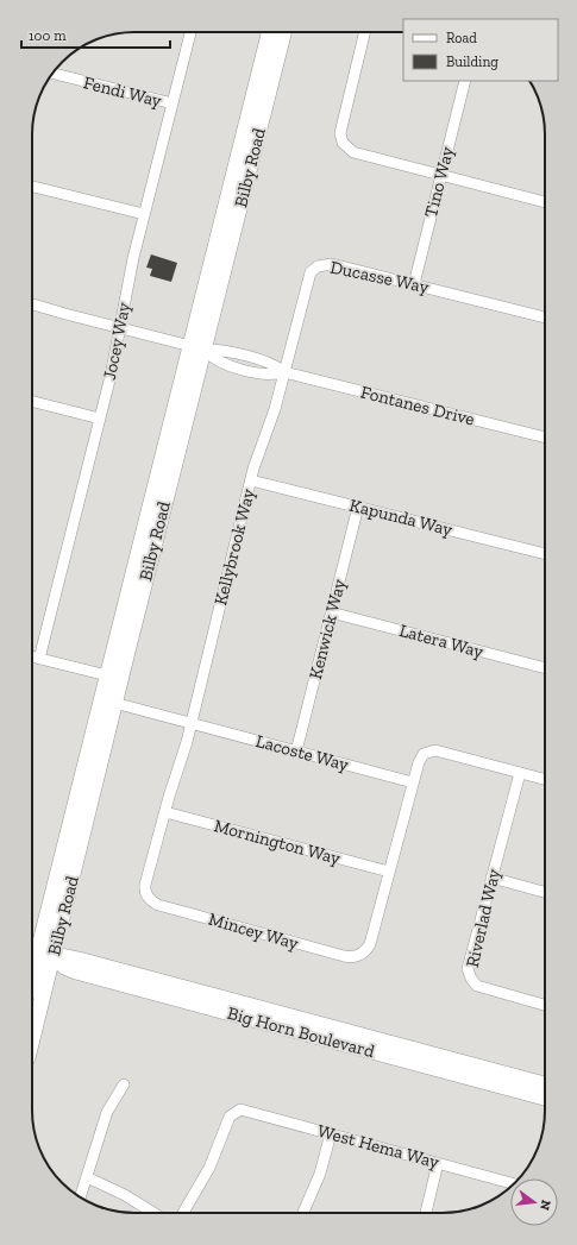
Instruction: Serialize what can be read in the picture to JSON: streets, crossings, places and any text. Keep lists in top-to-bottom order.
{
  "streets": {
    "main road": ["Bilby Road", "Big Horn Boulevard"],
    "street": [
      "Fendi Way",
      "Tino Way",
      "Ducasse Way",
      "Jocey Way",
      "Fontanes Drive",
      "Kapunda Way",
      "Kellybrook Way",
      "Kenwick Way",
      "Latera Way",
      "Lacoste Way",
      "Mornington Way",
      "Riverlad Way",
      "Mincey Way",
      "West Hema Way"
    ]
  },
  "crossings": [
    ["Fendi Way", "Jocey Way"],
    ["Bilby Road", "Fontanes Drive"],
    ["Bilby Road", "Lacoste Way"],
    ["Bilby Road", "Big Horn Boulevard"],
    ["Tino Way", "Ducasse Way"],
    ["Ducasse Way", "Fontanes Drive"],
    ["Ducasse Way", "Kellybrook Way"],
    ["Jocey Way", "Fontanes Drive"],
    ["Fontanes Drive", "Kellybrook Way"],
    ["Kapunda Way", "Kellybrook Way"],
    ["Kapunda Way", "Kenwick Way"],
    ["Kellybrook Way", "Lacoste Way"],
    ["Kellybrook Way", "Mincey Way"],
    ["Kenwick Way", "Latera Way"],
    ["Kenwick Way", "Lacoste Way"],
    ["Lacoste Way", "Mincey Way"],
    ["Mornington Way", "Mincey Way"],
    ["Riverlad Way", "Mincey Way"]
  ],
  "legend": ["Road", "Building"],
  "scale_bar": "100 m",
  "north": "right"
}
